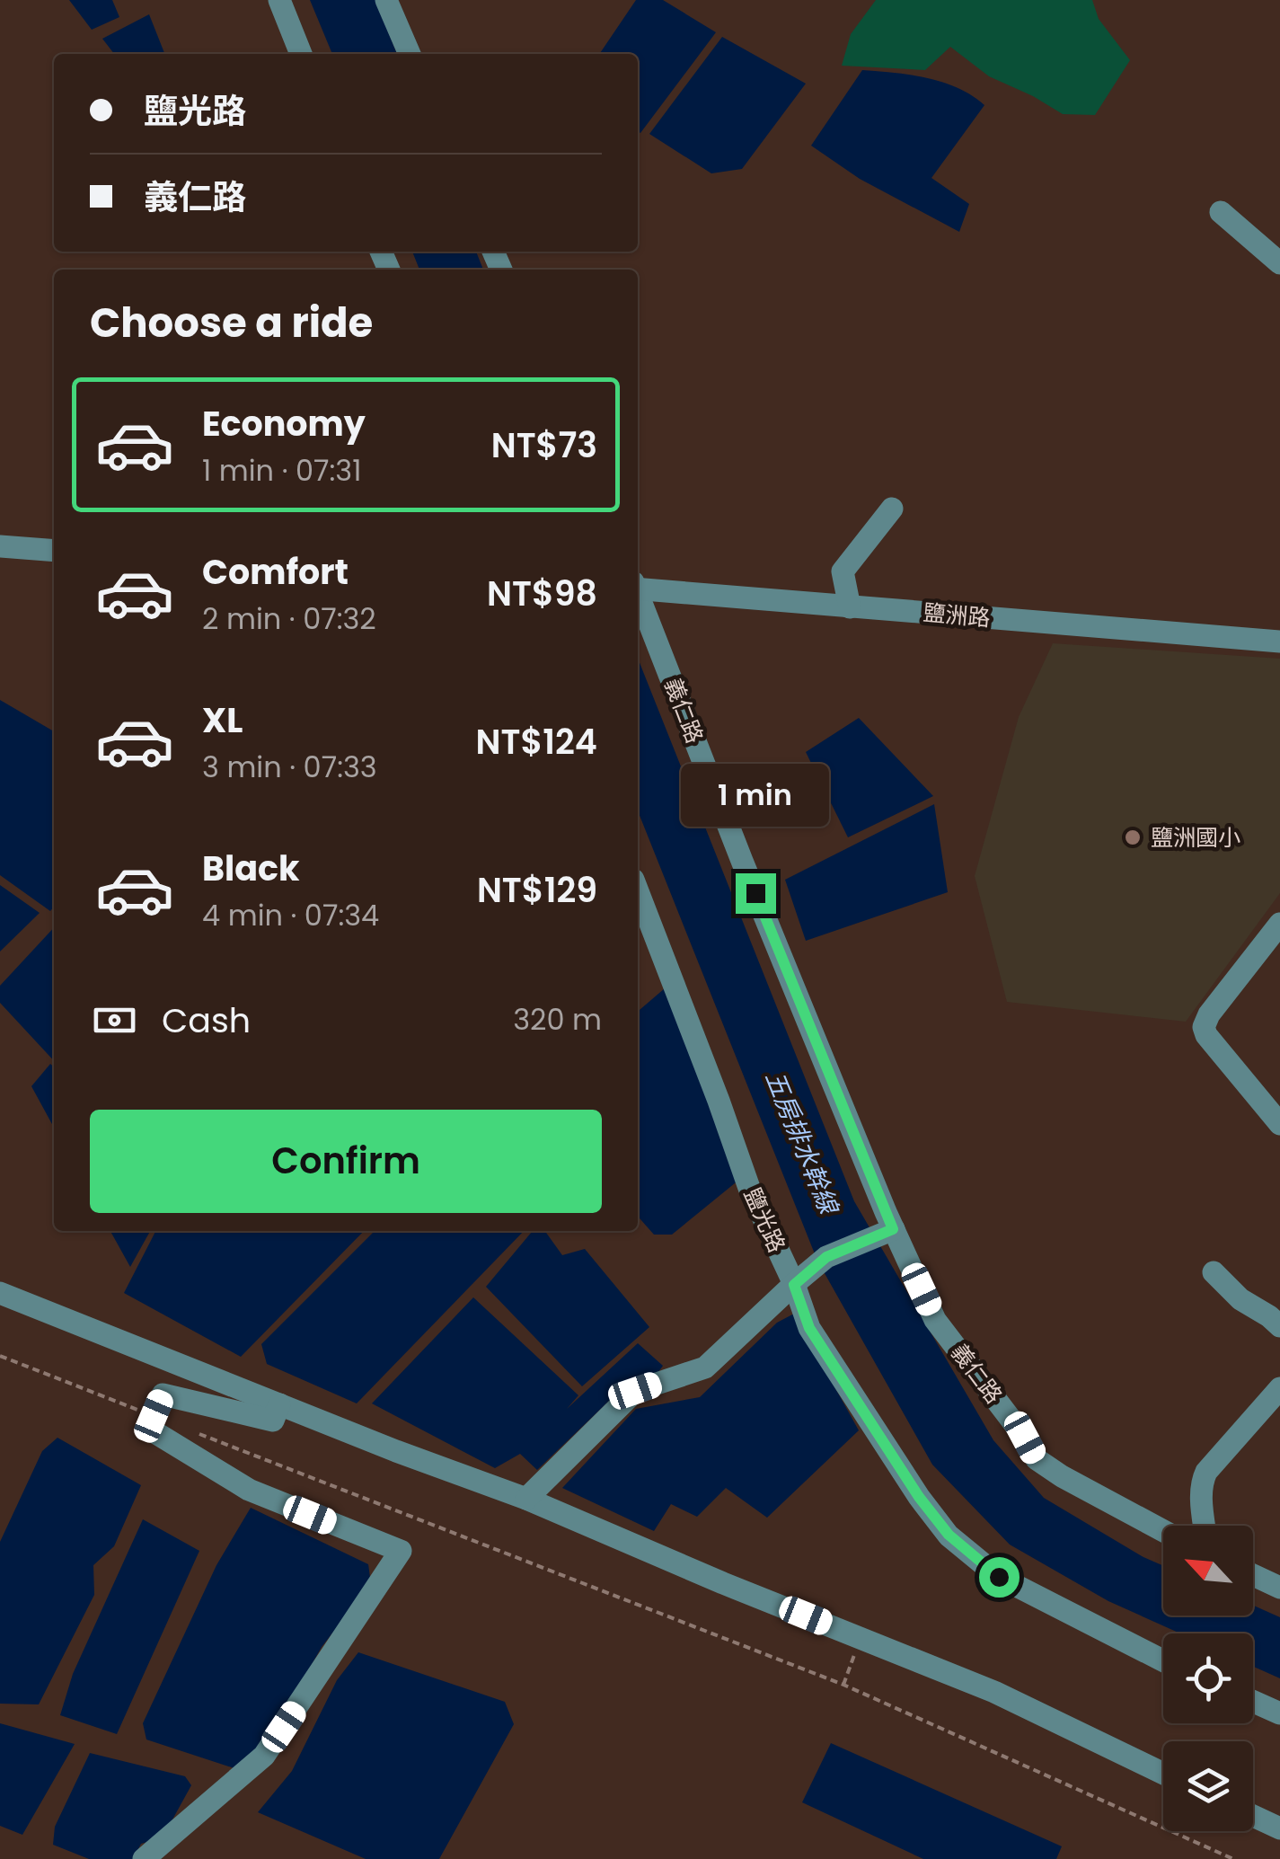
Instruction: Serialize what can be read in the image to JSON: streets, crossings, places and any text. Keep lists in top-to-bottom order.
{
  "streets": {
    "street": ["鹽洲路", "義仁路", "鹽光路"]
  },
  "water": ["五房排水幹線"],
  "places": ["鹽洲國小"],
  "north": "top left",
  "page": {
    "banner": ["鹽光路", "義仁路"],
    "heading": "Choose a ride",
    "list": [
      {
        "name": "Economy",
        "note": "1 min · 07:31",
        "value": "NT$73"
      },
      {
        "name": "Comfort",
        "note": "2 min · 07:32",
        "value": "NT$98"
      },
      {
        "name": "XL",
        "note": "3 min · 07:33",
        "value": "NT$124"
      },
      {
        "name": "Black",
        "note": "4 min · 07:34",
        "value": "NT$129"
      }
    ],
    "bubble": "1 min",
    "pay": ["Cash", "320 m"],
    "buttons": "Confirm"
  }
}
